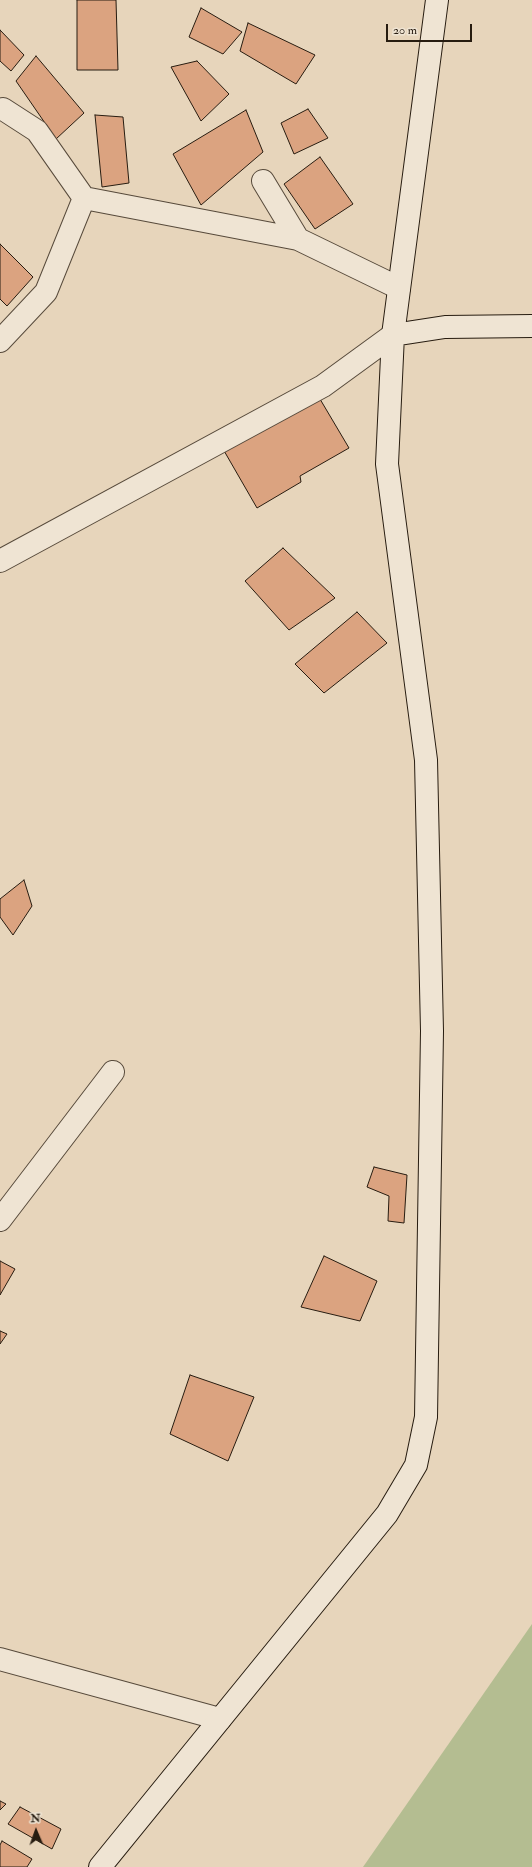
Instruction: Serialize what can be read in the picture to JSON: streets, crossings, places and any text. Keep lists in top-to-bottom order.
{
  "scale_bar": "20 m",
  "north": "top"
}
